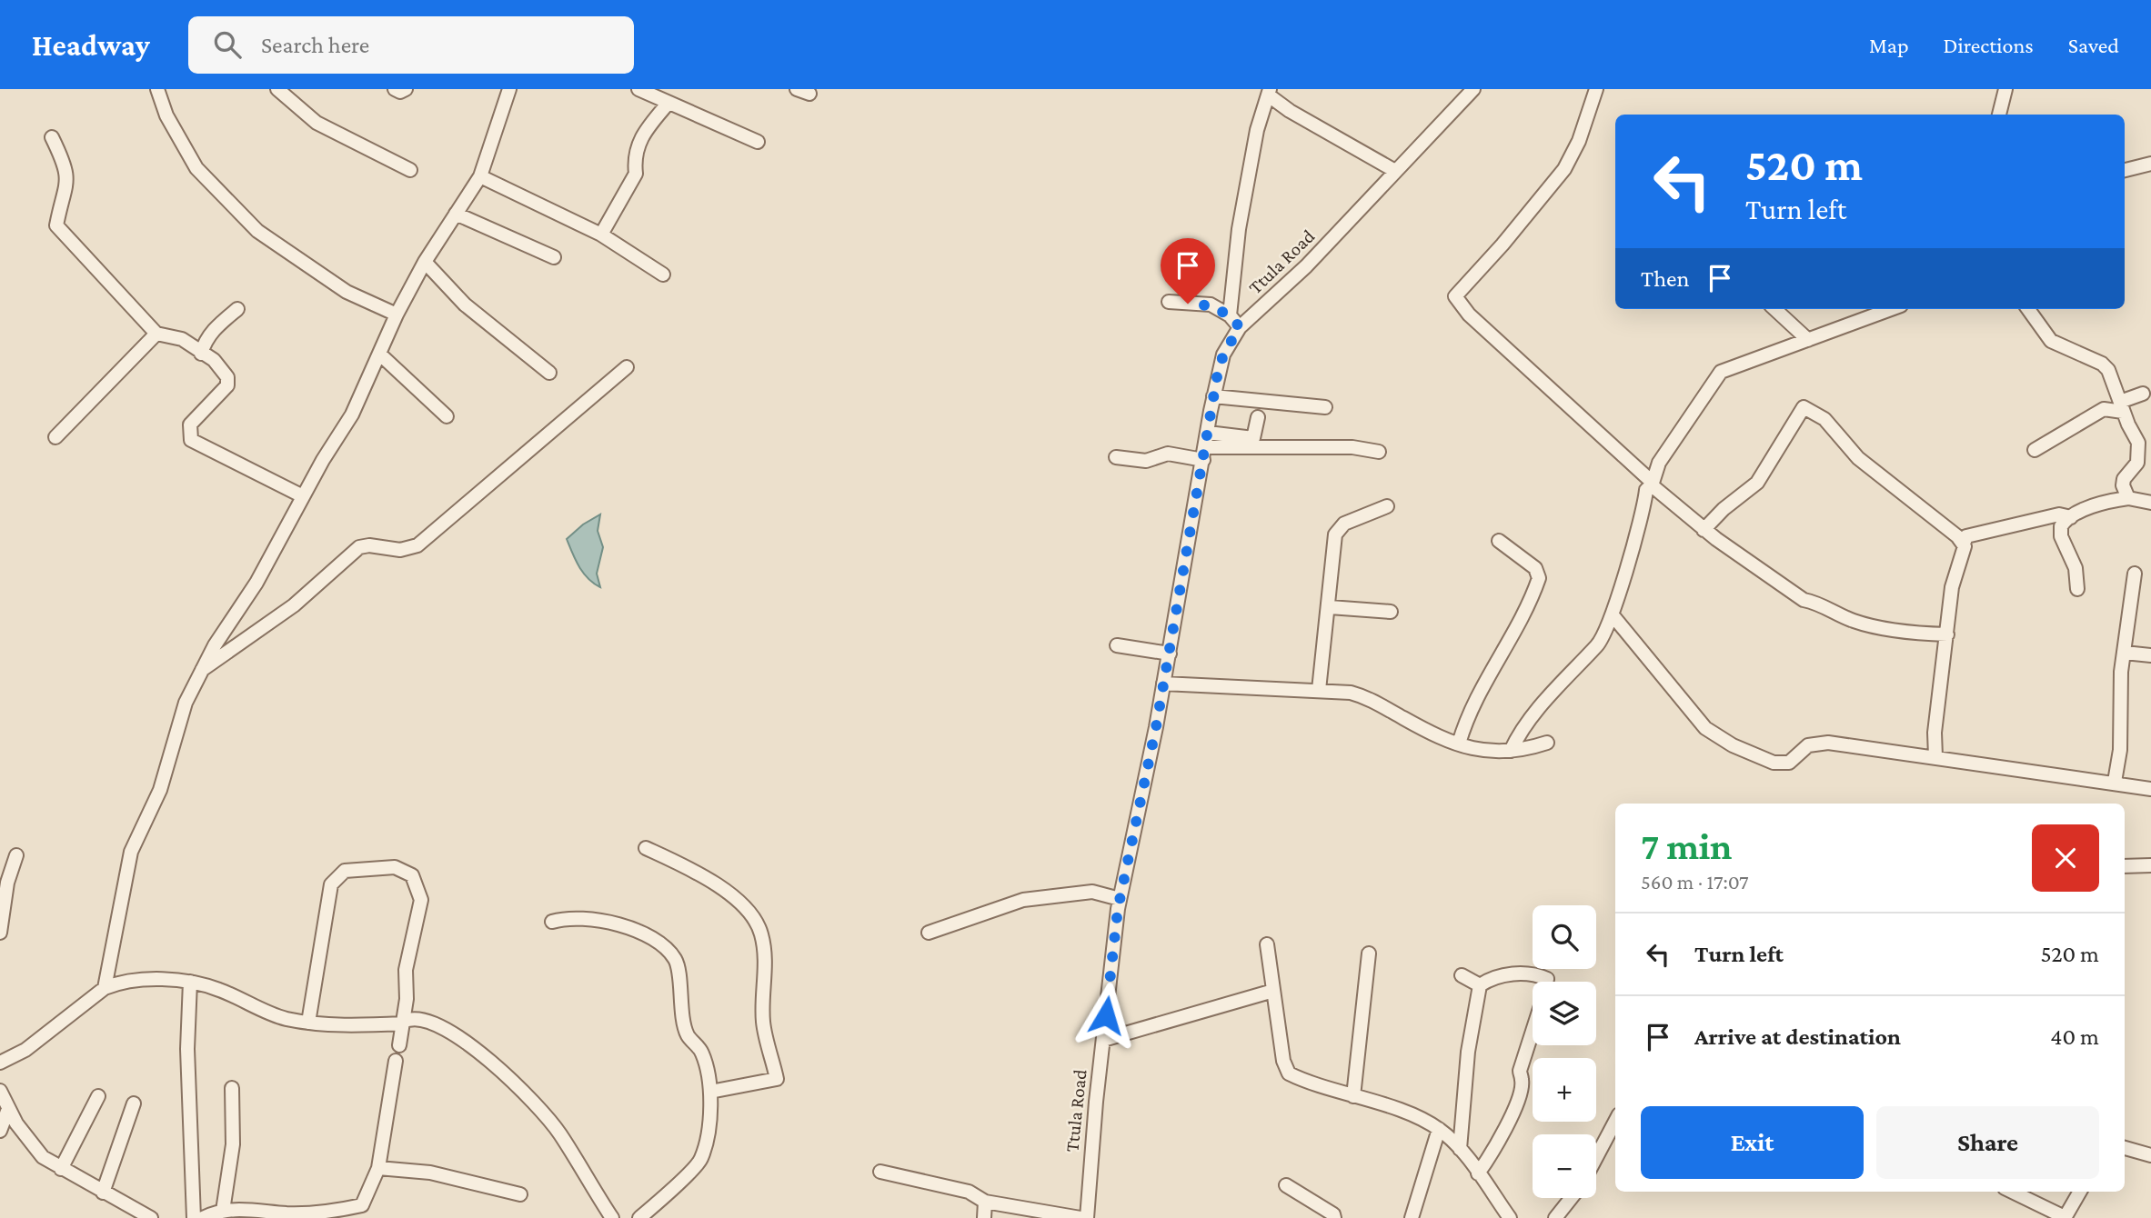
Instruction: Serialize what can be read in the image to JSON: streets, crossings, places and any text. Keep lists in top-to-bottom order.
{
  "streets": {
    "street": ["Ttula Road"]
  },
  "page": {
    "header": "Headway",
    "search": "Search here",
    "nav": ["Map", "Directions", "Saved"],
    "turn": ["520 m", "Turn left"],
    "then": "Then",
    "heading": ["7 min", "560 m · 17:07"],
    "map_buttons": ["+", "−"],
    "list": [
      {
        "name": "Turn left",
        "value": "520 m"
      },
      {
        "name": "Arrive at destination",
        "value": "40 m"
      }
    ],
    "buttons": ["Exit", "Share"]
  }
}
